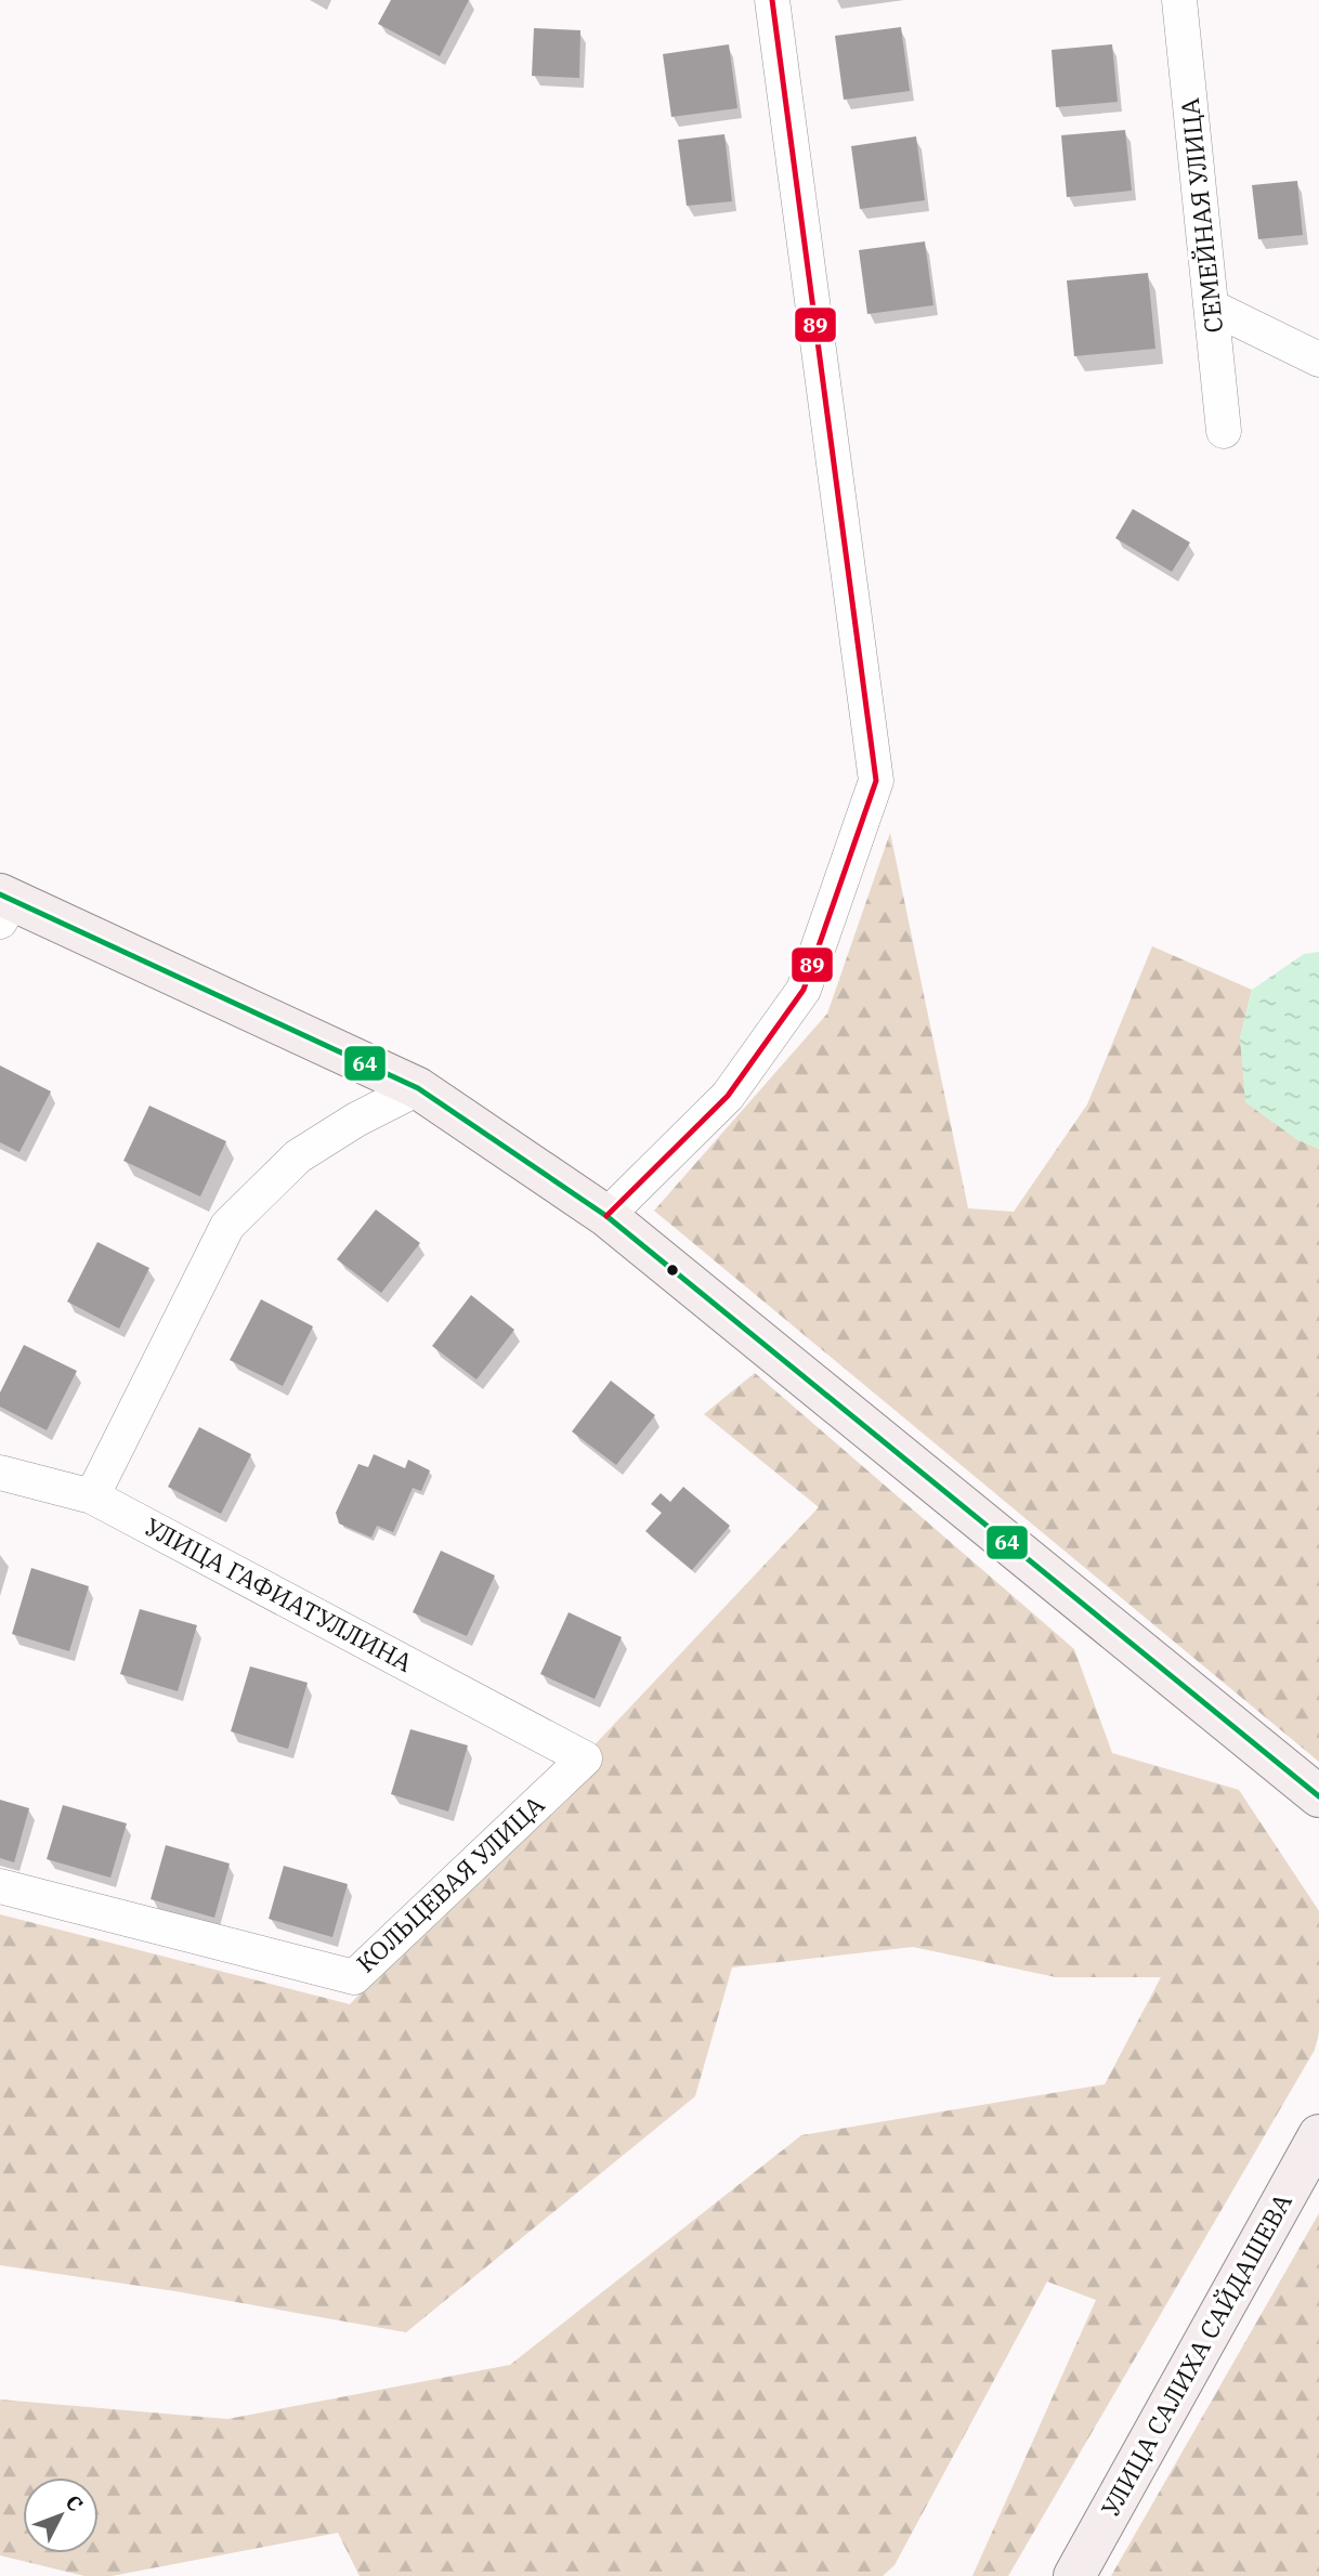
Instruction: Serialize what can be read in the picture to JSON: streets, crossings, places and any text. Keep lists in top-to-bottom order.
{
  "streets": {
    "street": [
      "СЕМЕЙНАЯ УЛИЦА",
      "УЛИЦА ГАФИАТУЛЛИНА",
      "КОЛЬЦЕВАЯ УЛИЦА",
      "УЛИЦА САЛИХА САЙДАШЕВА"
    ]
  },
  "crossings": [
    ["УЛИЦА ГАФИАТУЛЛИНА", "КОЛЬЦЕВАЯ УЛИЦА"]
  ],
  "lines": ["transit line 89", "transit line 64"],
  "north": "top right"
}
